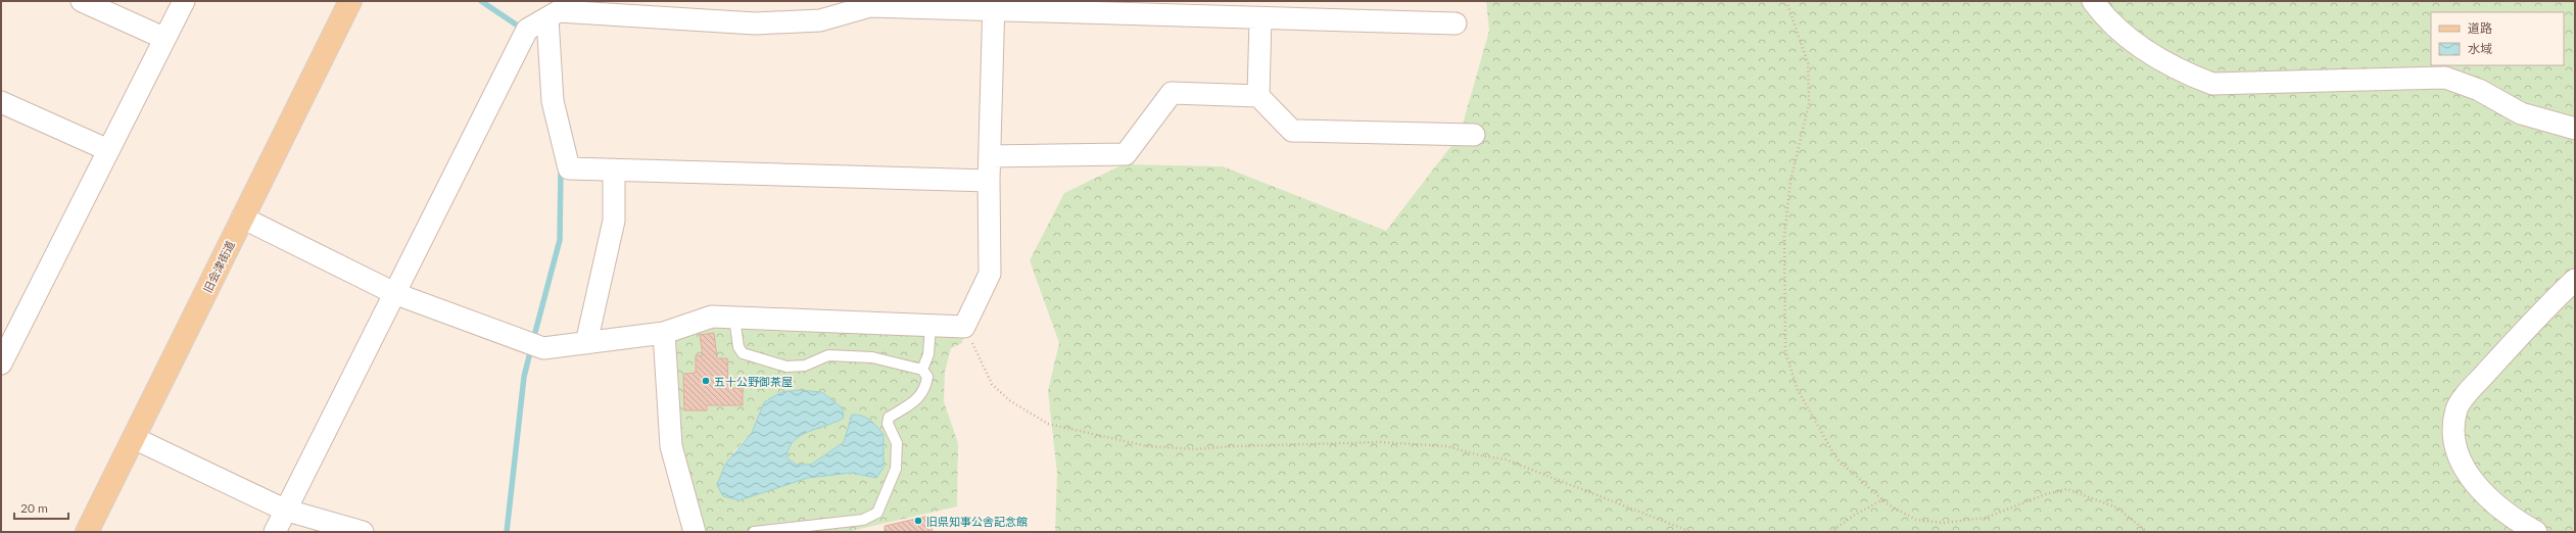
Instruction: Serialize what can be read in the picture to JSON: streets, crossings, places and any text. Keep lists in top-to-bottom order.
{
  "streets": {
    "main road": ["旧会津街道"]
  },
  "places": ["五十公野御茶屋", "旧県知事公舎記念館"],
  "legend": ["道路", "水域"],
  "scale_bar": "20 m"
}
